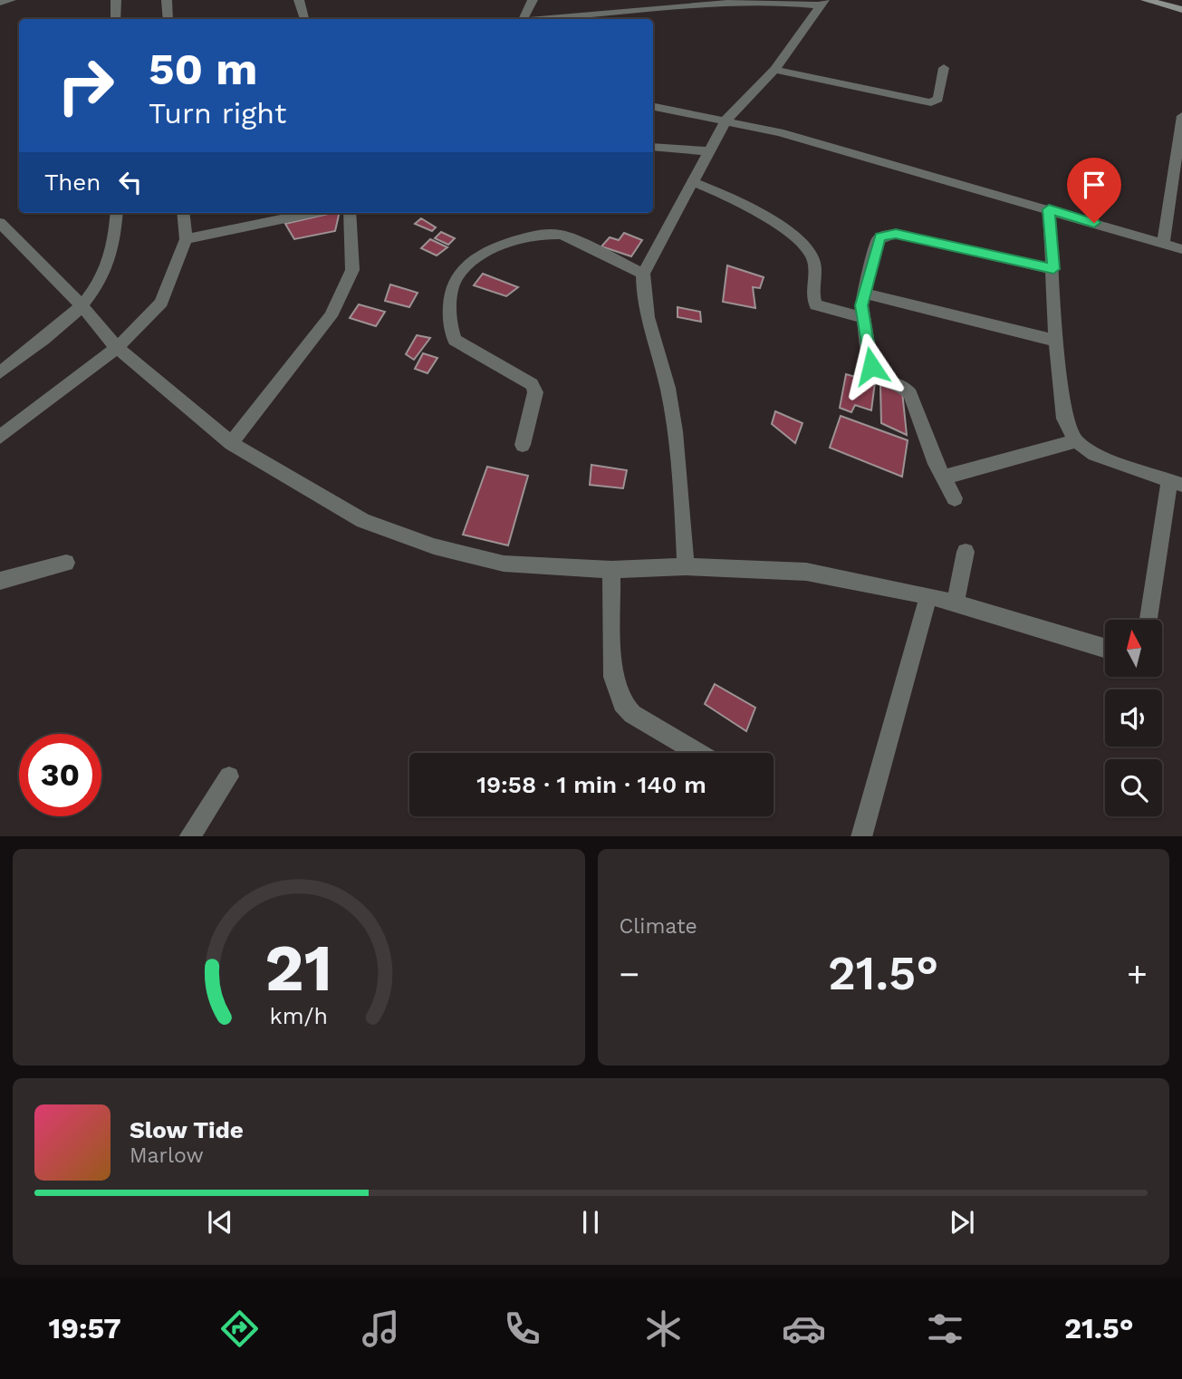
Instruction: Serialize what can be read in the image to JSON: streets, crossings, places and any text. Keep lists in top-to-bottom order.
{
  "north": "top",
  "page": {
    "turn": ["50 m", "Turn right"],
    "then": "Then",
    "limit": "30",
    "trip": "19:58 · 1 min · 140 m",
    "tile": "Climate",
    "heat": ["−", "21.5°", "+"],
    "song": ["Slow Tide", "Marlow"],
    "tabs": ["19:57", "21.5°"],
    "gauge": ["21", "km/h"]
  }
}
